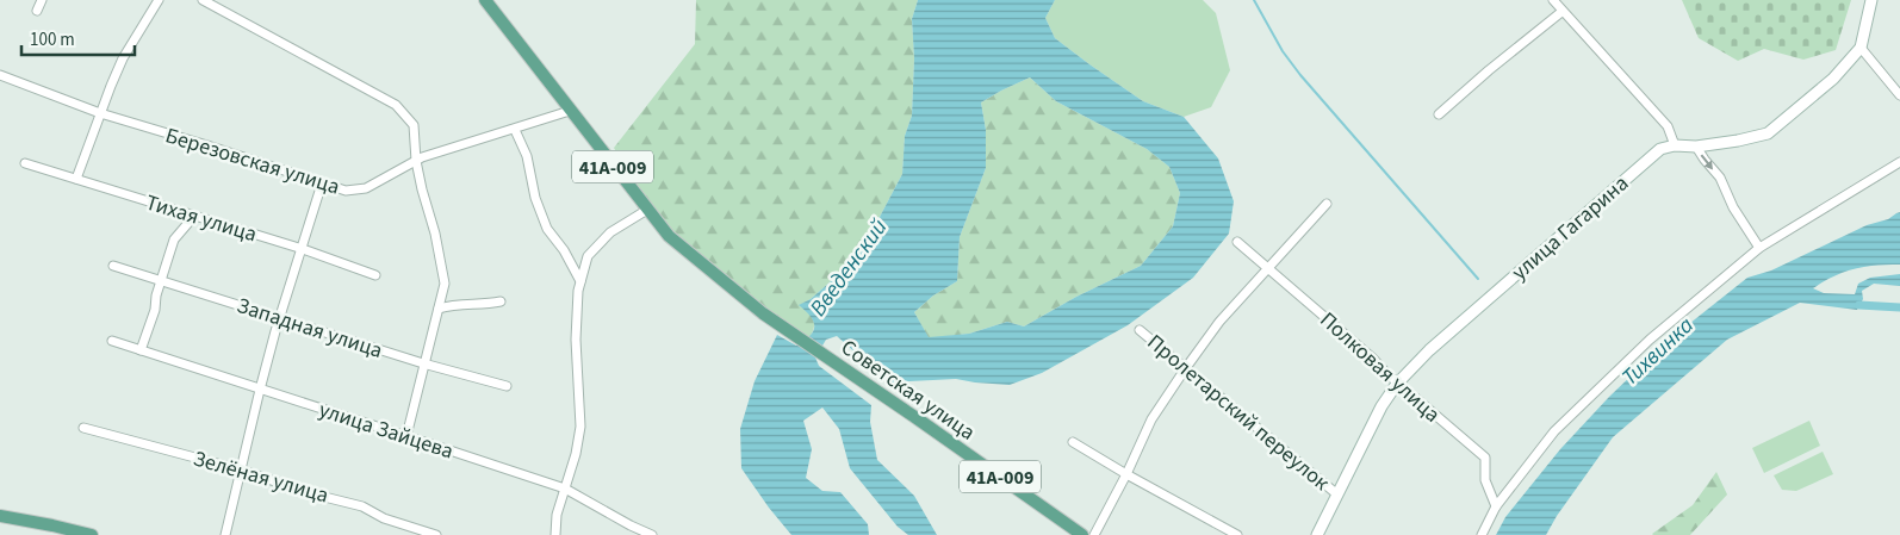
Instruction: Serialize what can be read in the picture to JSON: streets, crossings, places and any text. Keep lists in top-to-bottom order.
{
  "streets": {
    "main road": ["41А-009", "Советская улица"],
    "street": [
      "Березовская улица",
      "Тихая улица",
      "улица Гагарина",
      "Западная улица",
      "Полковая улица",
      "Пролетарский переулок",
      "улица Зайцева",
      "Зелёная улица"
    ]
  },
  "crossings": [
    ["Березовская улица", "Советская улица"],
    ["улица Гагарина", "Полковая улица"],
    ["улица Гагарина", "Пролетарский переулок"]
  ],
  "water": ["Введенский", "Тихвинка"],
  "scale_bar": "100 m"
}
